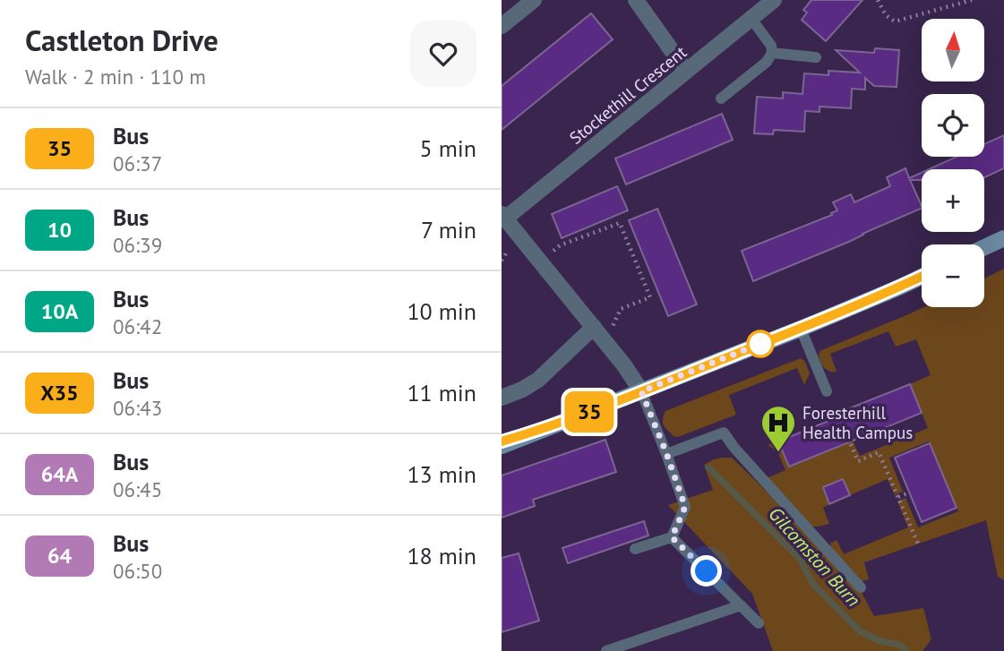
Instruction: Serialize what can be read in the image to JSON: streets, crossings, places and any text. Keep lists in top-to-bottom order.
{
  "streets": {
    "street": ["Stockethill Crescent"]
  },
  "water": ["Gilcomston Burn"],
  "places": {
    "hospital": ["Foresterhill Health Campus"]
  },
  "lines": ["bus line 35"],
  "north": "top",
  "page": {
    "heading": ["Castleton Drive", "Walk · 2 min · 110 m"],
    "on_map": "35",
    "map_buttons": ["+", "−"],
    "list": [
      {
        "mark": "35",
        "name": "Bus",
        "note": "06:37",
        "value": "5 min"
      },
      {
        "mark": "10",
        "name": "Bus",
        "note": "06:39",
        "value": "7 min"
      },
      {
        "mark": "10A",
        "name": "Bus",
        "note": "06:42",
        "value": "10 min"
      },
      {
        "mark": "X35",
        "name": "Bus",
        "note": "06:43",
        "value": "11 min"
      },
      {
        "mark": "64A",
        "name": "Bus",
        "note": "06:45",
        "value": "13 min"
      },
      {
        "mark": "64",
        "name": "Bus",
        "note": "06:50",
        "value": "18 min"
      }
    ]
  }
}
